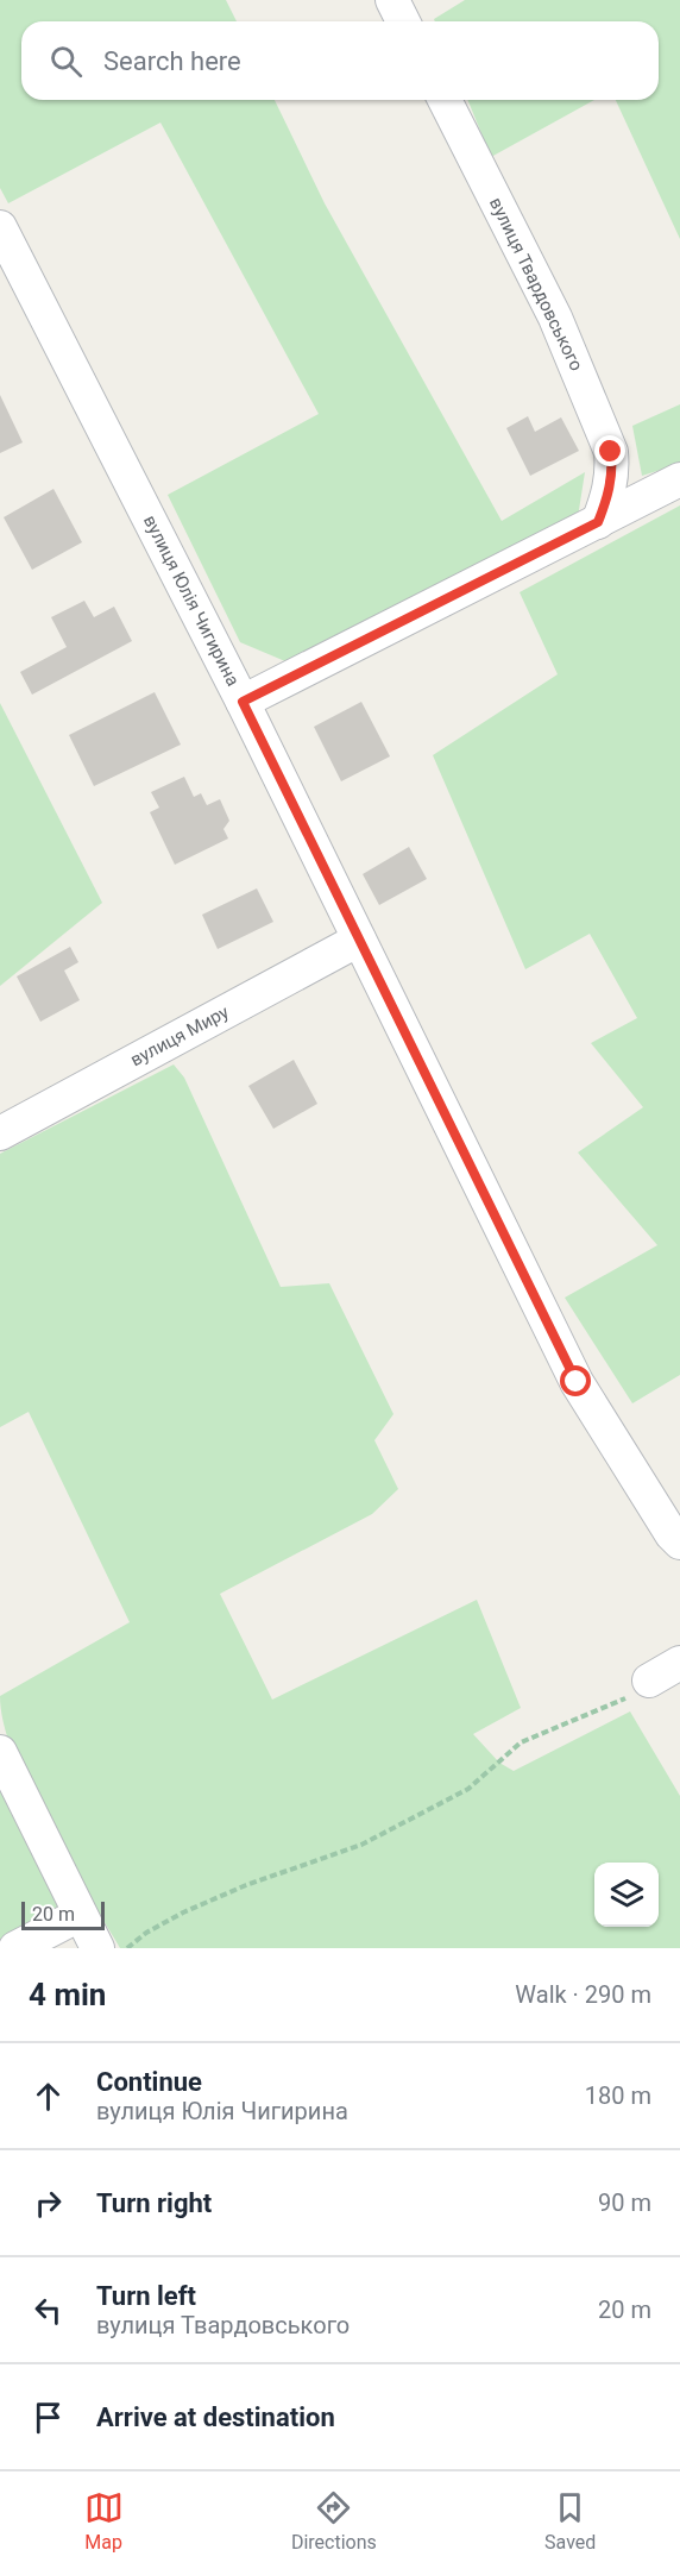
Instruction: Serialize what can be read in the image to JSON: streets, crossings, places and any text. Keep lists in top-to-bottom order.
{
  "streets": {
    "street": ["вулиця Твардовського", "вулиця Юлія Чигирина", "вулиця Миру"]
  },
  "crossings": [
    ["вулиця Юлія Чигирина", "вулиця Миру"]
  ],
  "scale_bar": "20 m",
  "page": {
    "search": "Search here",
    "scale": "20 m",
    "heading": ["4 min", "Walk · 290 m"],
    "list": [
      ["Continue", "вулиця Юлія Чигирина", "180 m"],
      ["Turn right", "90 m"],
      ["Turn left", "вулиця Твардовського", "20 m"],
      "Arrive at destination"
    ],
    "nav": ["Map", "Directions", "Saved"]
  }
}
